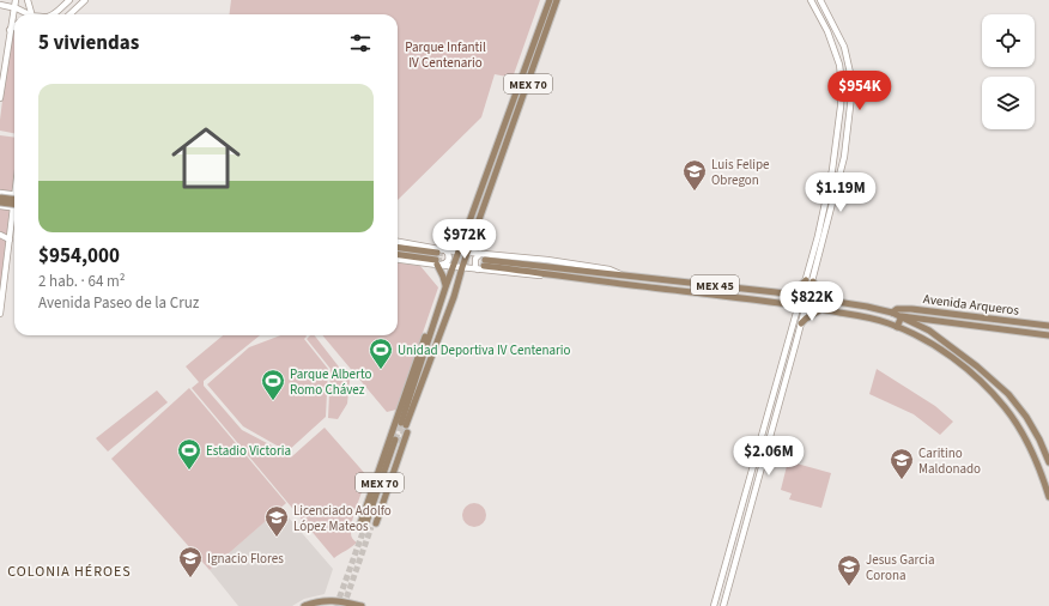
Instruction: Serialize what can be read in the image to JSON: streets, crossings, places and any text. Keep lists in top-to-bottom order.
{
  "streets": {
    "main road": ["MEX 70", "MEX 45", "Avenida Arqueros"]
  },
  "crossings": [
    ["MEX 45", "Avenida Arqueros"]
  ],
  "districts": ["COLONIA HÉROES"],
  "parks": ["Parque Infantil IV Centenario"],
  "places": {
    "school or university": [
      "Luis Felipe Obregon",
      "Caritino Maldonado",
      "Licenciado Adolfo López Mateos",
      "Ignacio Flores",
      "Jesus Garcia Corona"
    ],
    "sports": ["Unidad Deportiva IV Centenario", "Parque Alberto Romo Chávez", "Estadio Victoria"]
  },
  "page": {
    "heading": "5 viviendas",
    "price": [
      "$954K",
      "$1.19M",
      "$972K",
      "$822K",
      "$2.06M"
    ],
    "list": [
      {
        "name": "$954,000",
        "note": "2 hab. · 64 m² · Avenida Paseo de la Cruz"
      }
    ]
  }
}
